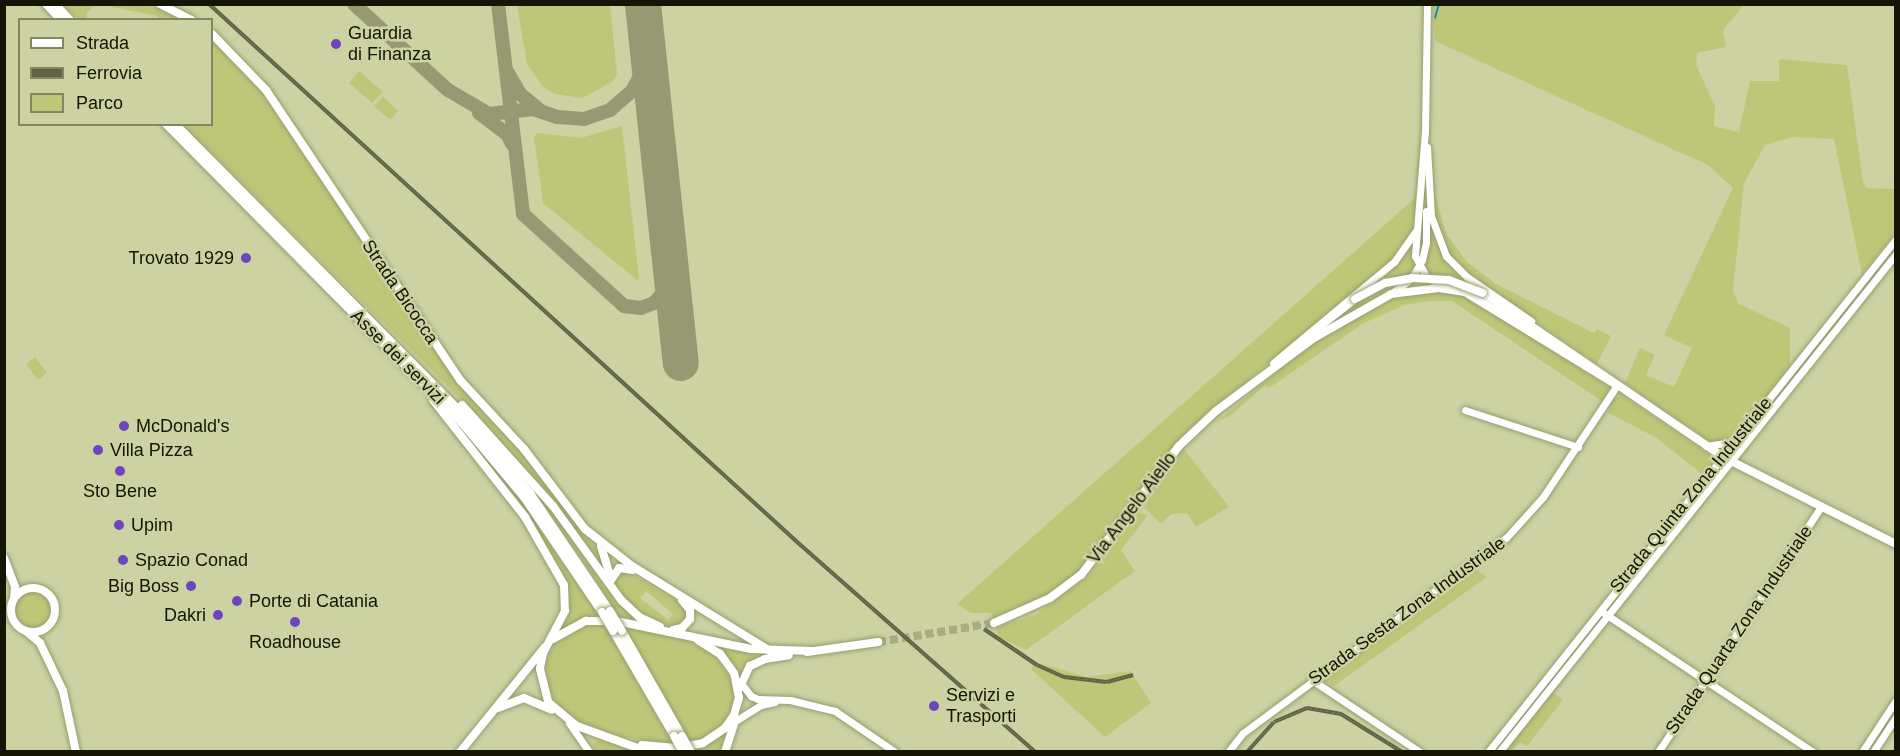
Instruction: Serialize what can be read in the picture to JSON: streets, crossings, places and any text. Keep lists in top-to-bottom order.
{
  "streets": {
    "main road": ["Strada Bicocca", "Asse dei servizi", "Via Angelo Aiello"],
    "street": ["Strada Quinta Zona Industriale", "Strada Sesta Zona Industriale", "Strada Quarta Zona Industriale"]
  },
  "places": [
    "Guardia di Finanza",
    "Trovato 1929",
    "McDonald's",
    "Villa Pizza",
    "Sto Bene",
    "Upim",
    "Spazio Conad",
    "Big Boss",
    "Porte di Catania",
    "Dakri",
    "Roadhouse",
    "Servizi e Trasporti"
  ],
  "legend": ["Strada", "Ferrovia", "Parco"]
}
